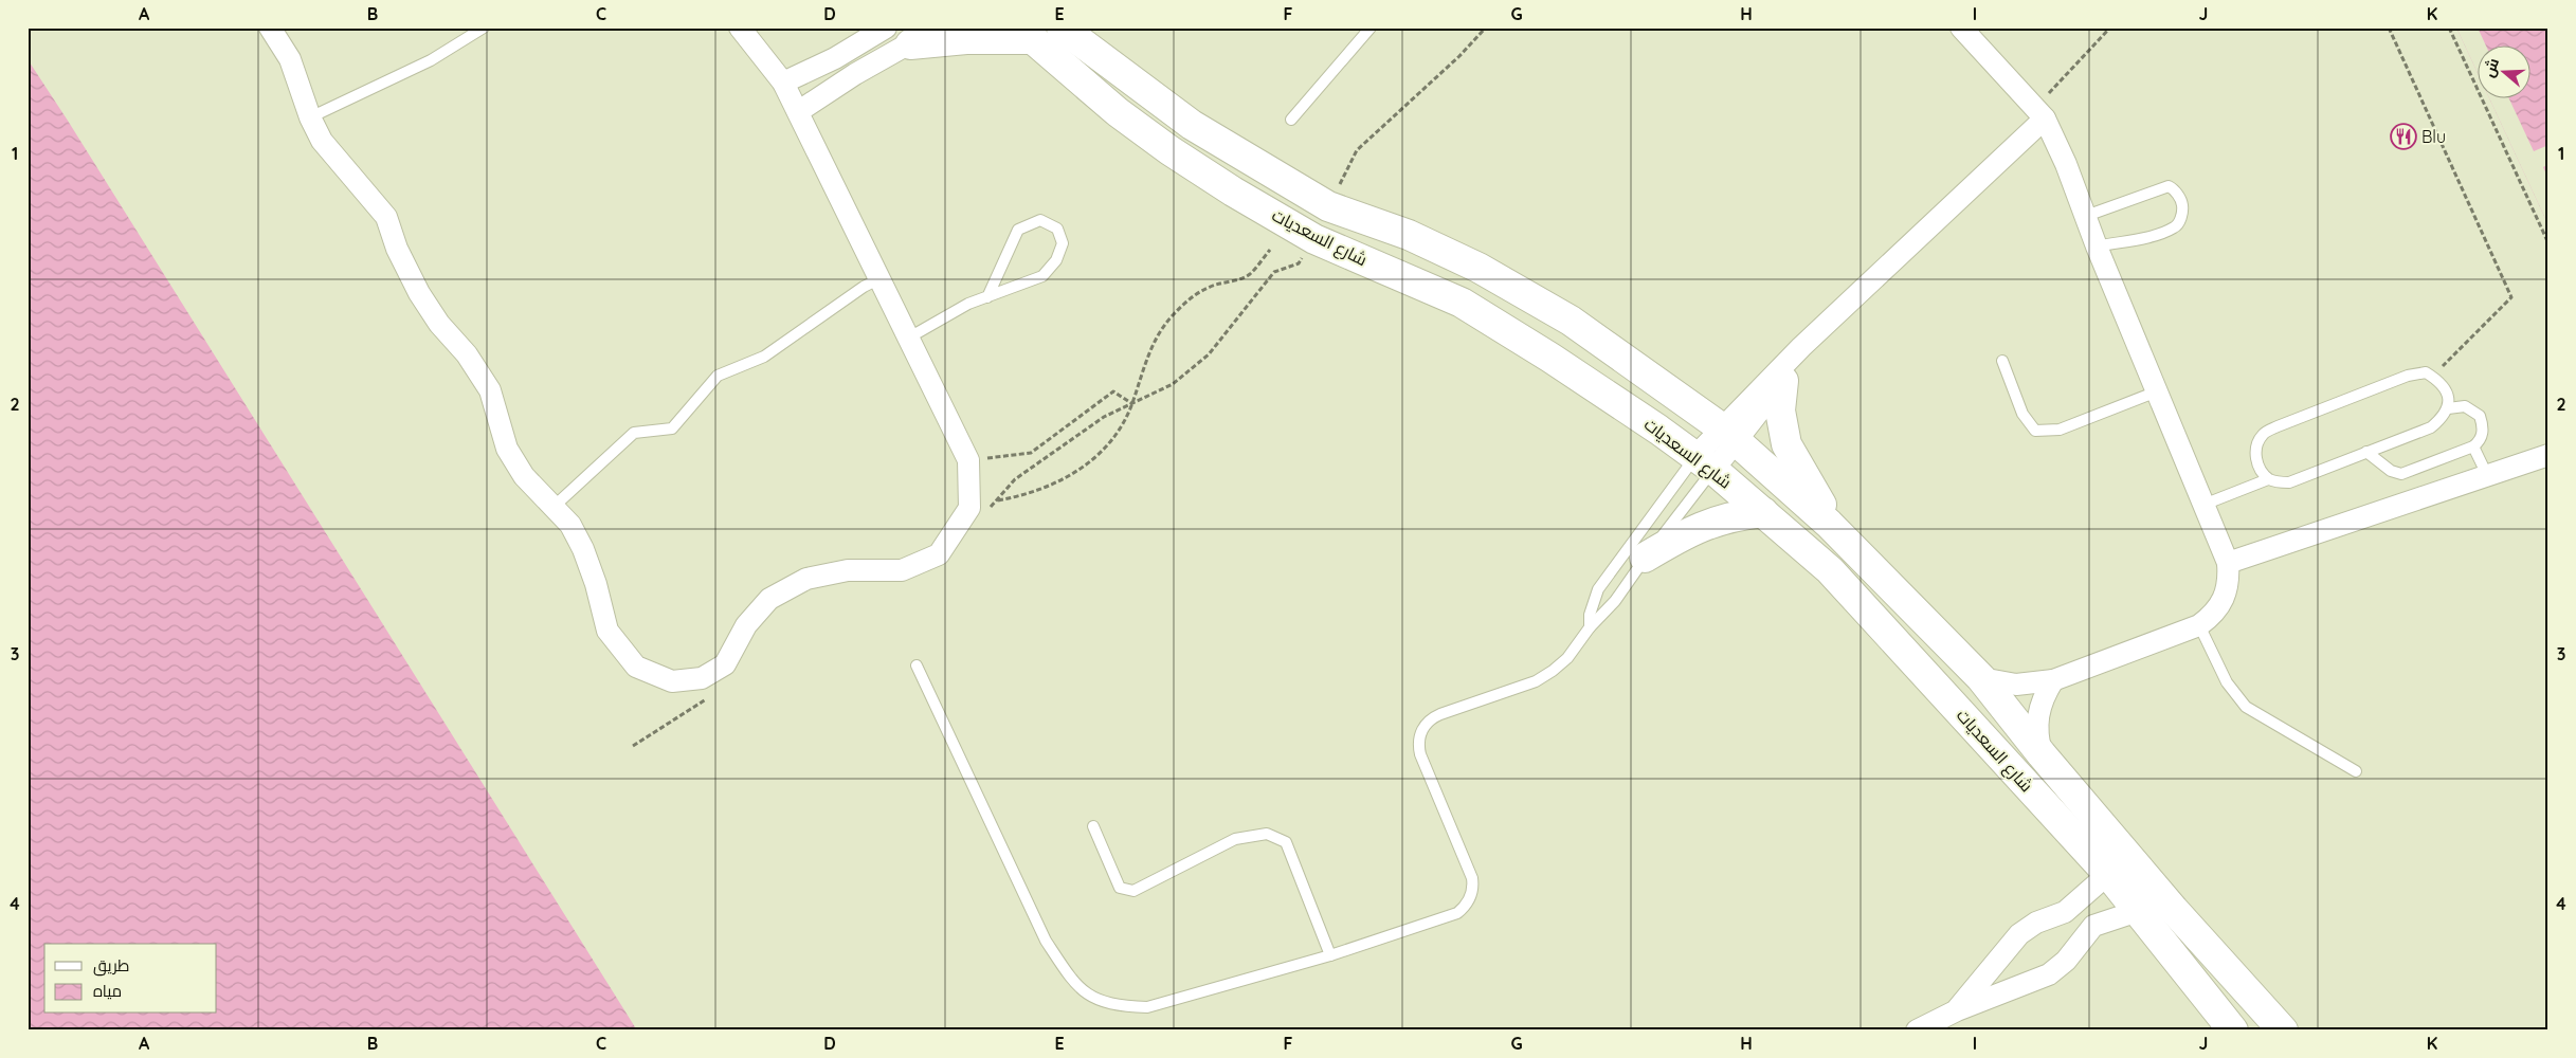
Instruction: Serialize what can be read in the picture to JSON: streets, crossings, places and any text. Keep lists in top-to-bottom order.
{
  "streets": {
    "street": ["شارع السعديات"]
  },
  "places": {
    "restaurant": ["Blu"]
  },
  "legend": ["طريق", "مياه"],
  "north": "left",
  "grid": {
    "columns": [
      "A",
      "B",
      "C",
      "D",
      "E",
      "F",
      "G",
      "H",
      "I",
      "J",
      "K"
    ],
    "rows": [
      "1",
      "2",
      "3",
      "4"
    ]
  }
}
